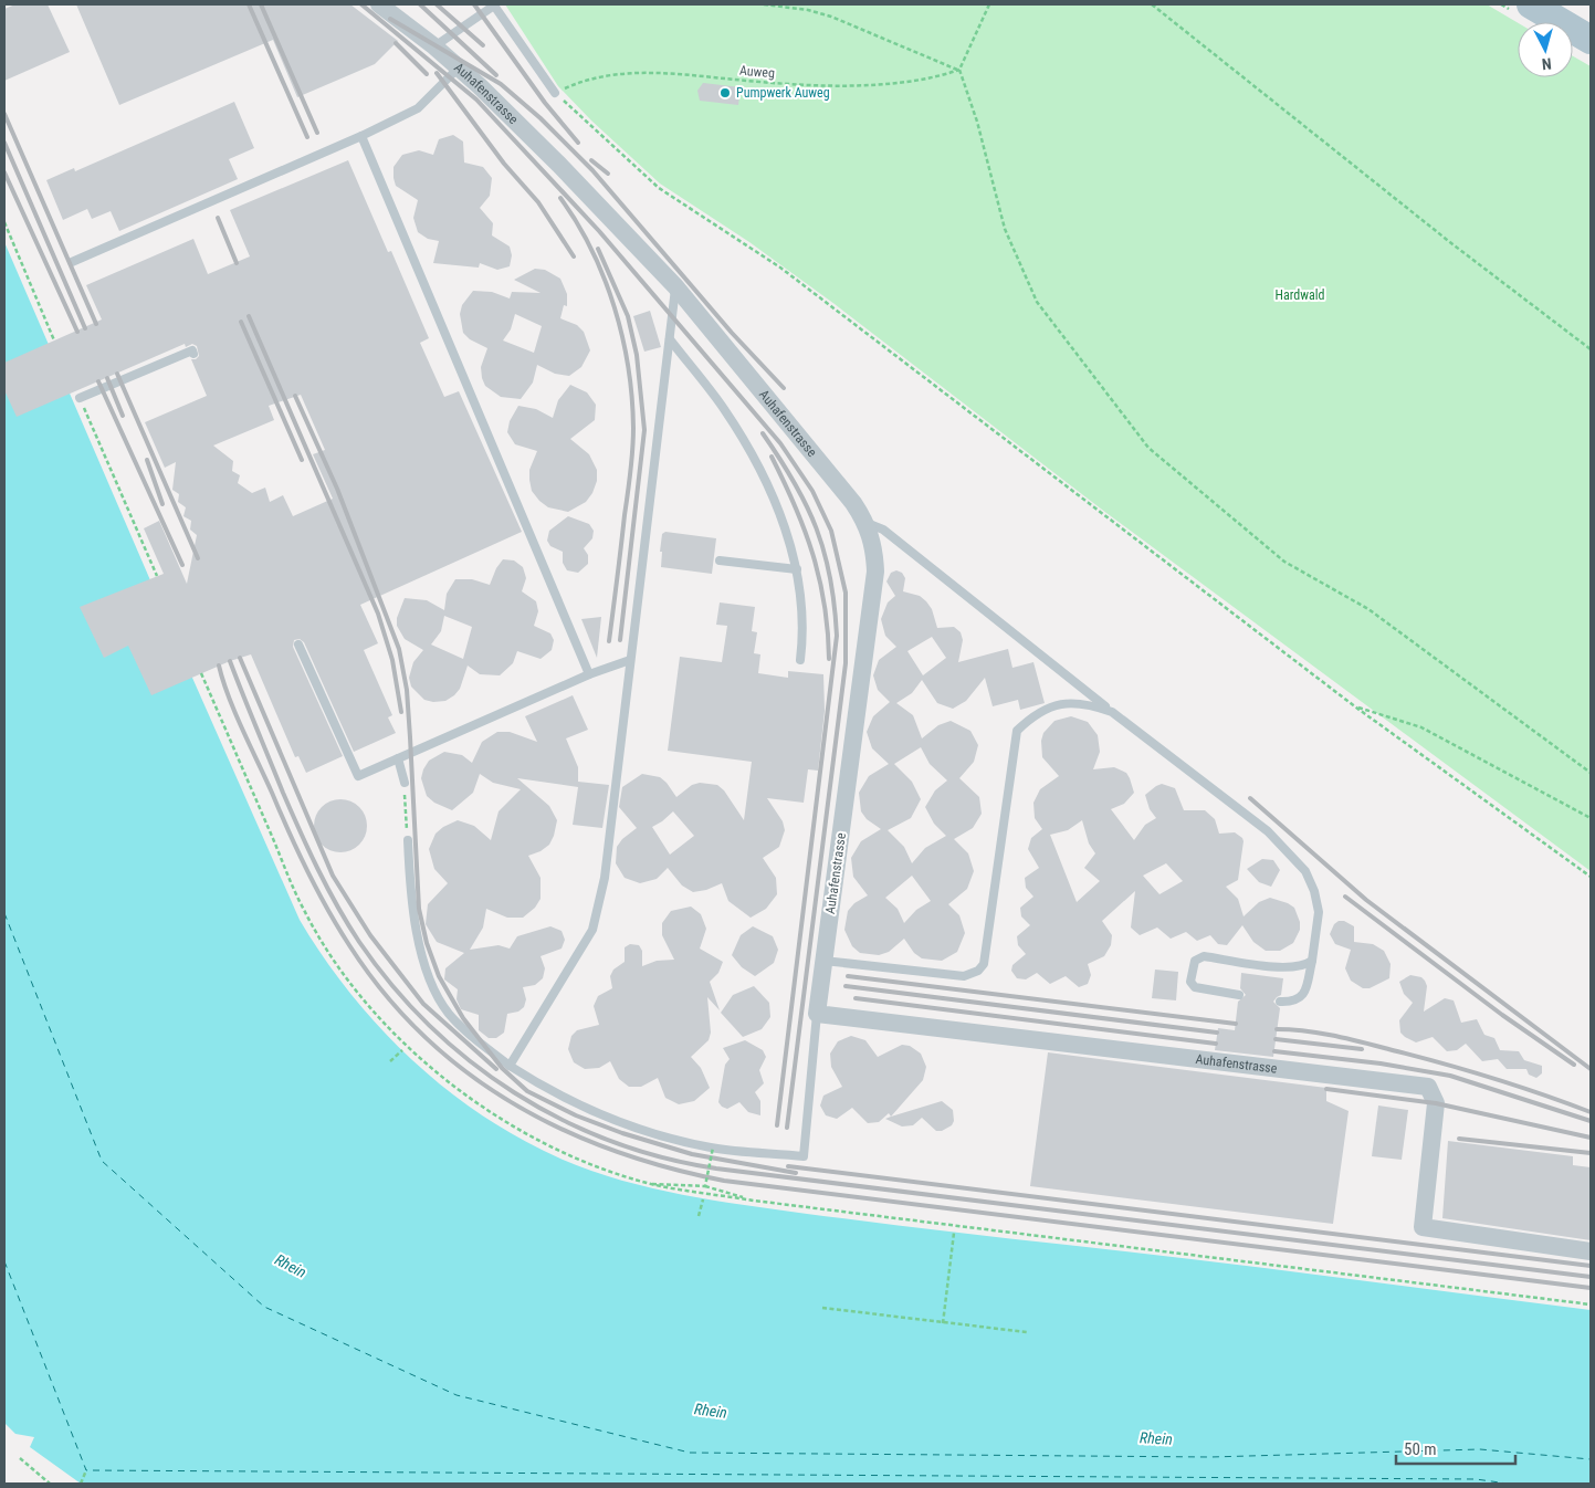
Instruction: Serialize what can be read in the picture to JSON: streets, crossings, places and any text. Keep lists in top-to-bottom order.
{
  "streets": {
    "street": ["Auhafenstrasse"],
    "path": ["Auweg"]
  },
  "water": ["Rhein"],
  "parks": ["Hardwald"],
  "places": ["Pumpwerk Auweg"],
  "scale_bar": "50 m",
  "north": "bottom"
}
